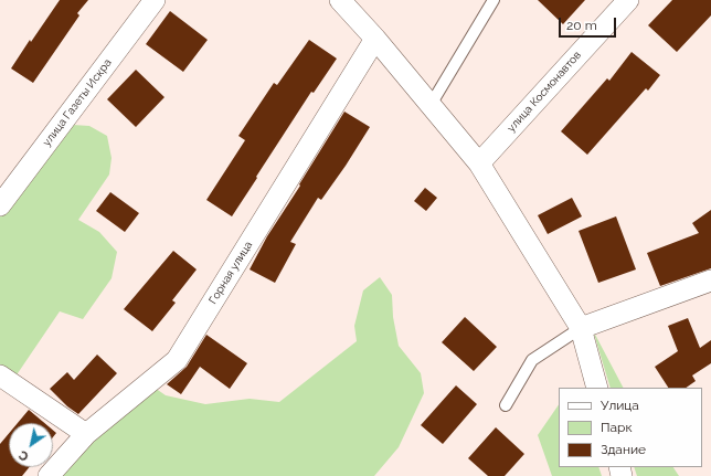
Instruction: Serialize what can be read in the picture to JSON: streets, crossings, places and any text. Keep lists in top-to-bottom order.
{
  "streets": {
    "street": ["улица Космонавтов", "улица Газеты Искра", "Горная улица"]
  },
  "legend": ["Улица", "Парк", "Здание"],
  "scale_bar": "20 m",
  "north": "bottom left"
}
